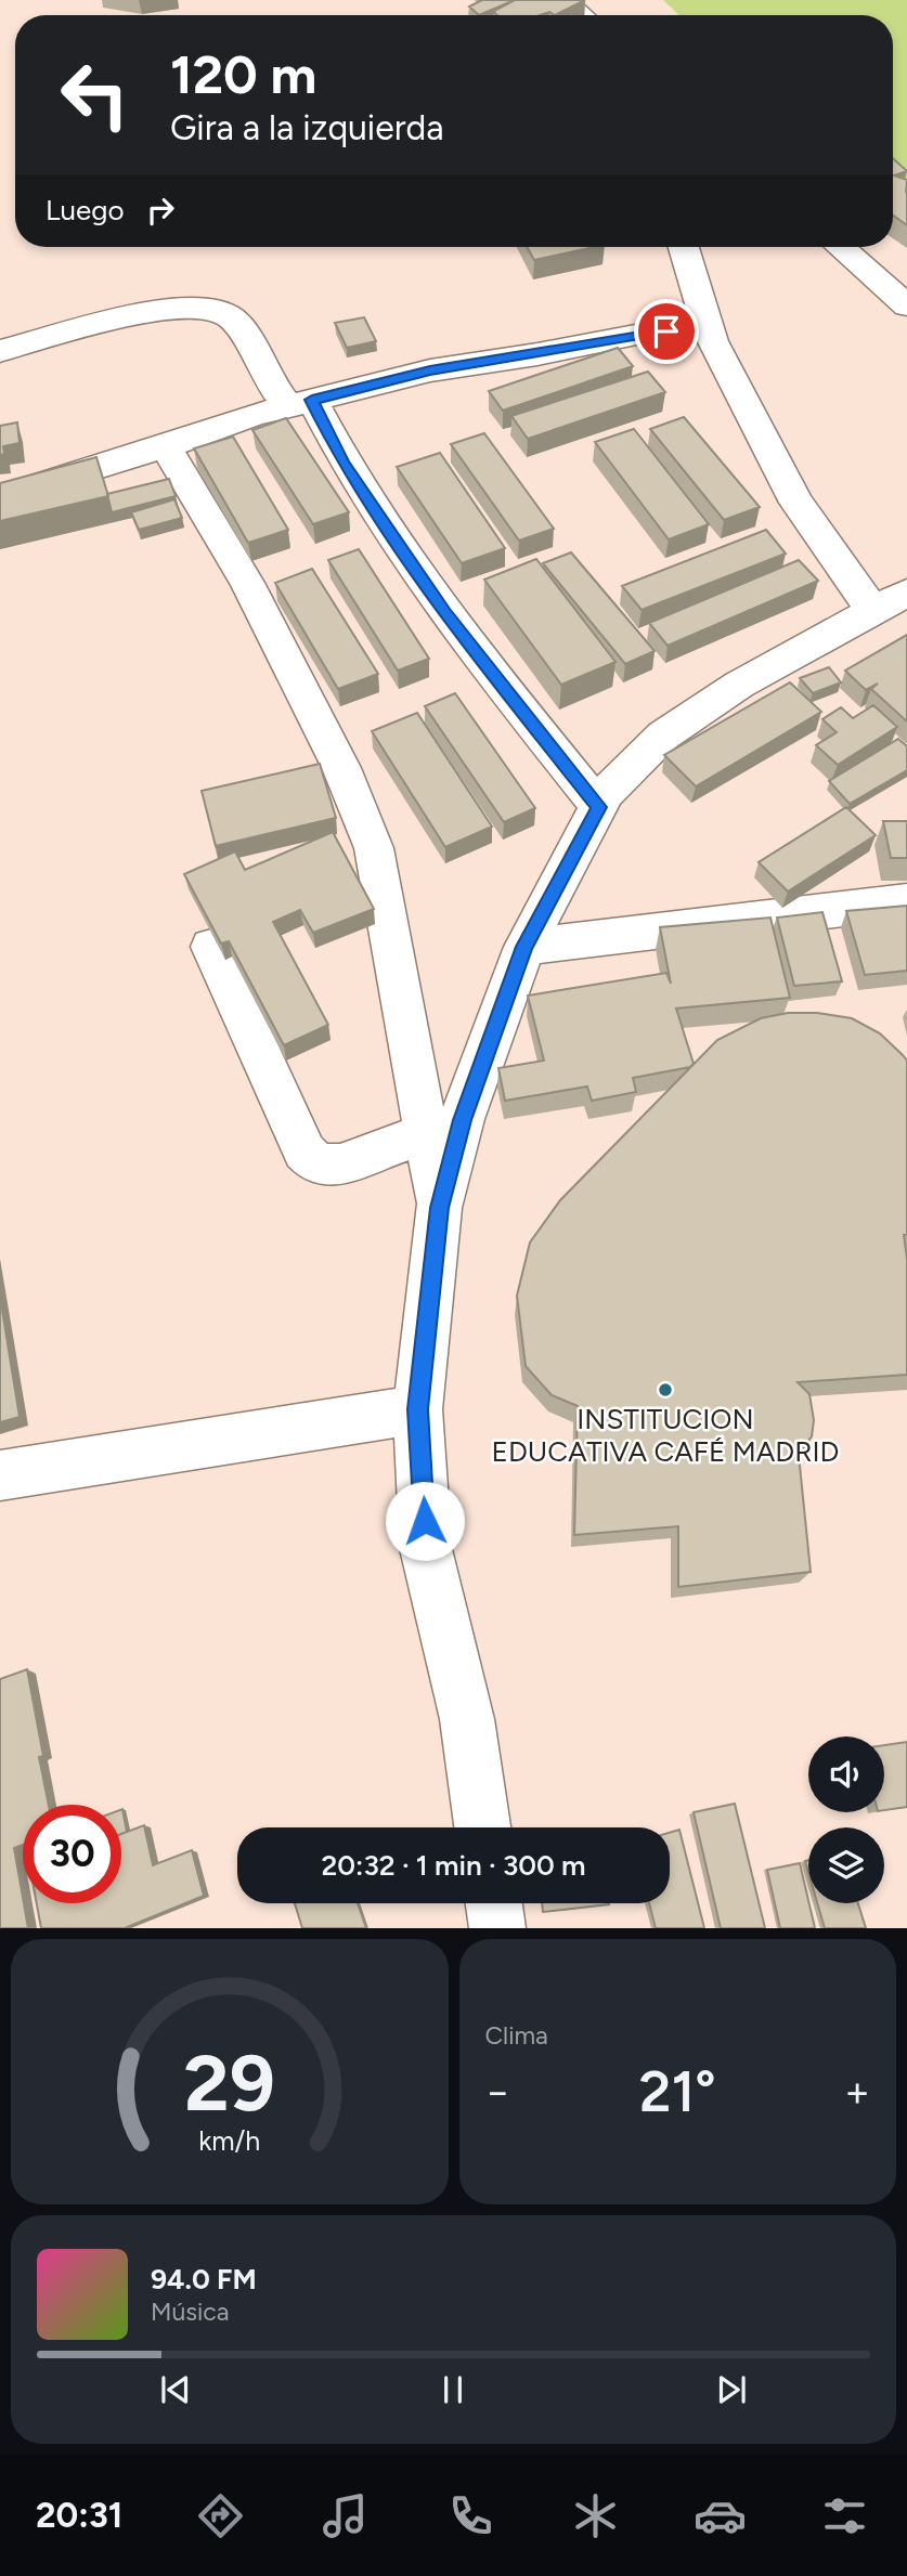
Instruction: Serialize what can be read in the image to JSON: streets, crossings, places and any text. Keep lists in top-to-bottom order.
{
  "places": ["INSTITUCION EDUCATIVA CAFÉ MADRID"],
  "page": {
    "turn": ["120 m", "Gira a la izquierda"],
    "then": "Luego",
    "limit": "30",
    "trip": "20:32 · 1 min · 300 m",
    "tile": "Clima",
    "heat": ["−", "21°", "+"],
    "song": ["94.0 FM", "Música"],
    "tabs": "20:31",
    "gauge": ["29", "km/h"]
  }
}
